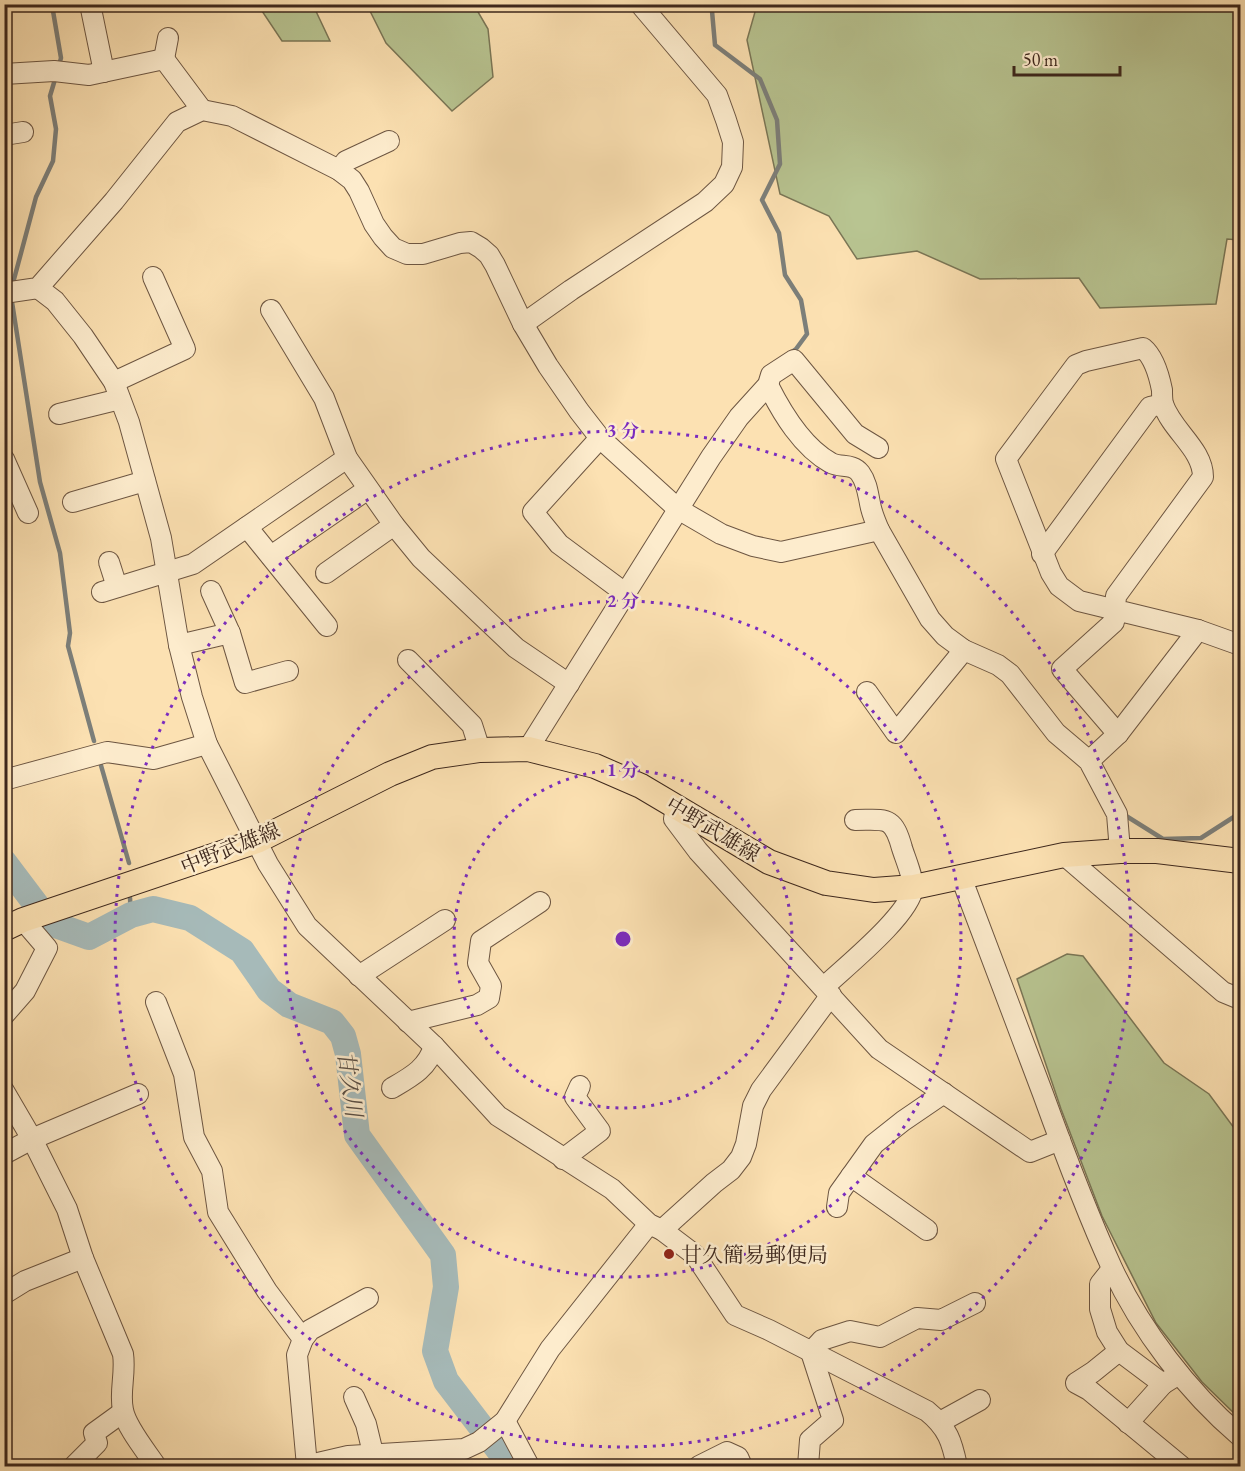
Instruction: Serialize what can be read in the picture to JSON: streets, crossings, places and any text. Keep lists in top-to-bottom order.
{
  "streets": {
    "main road": ["中野武雄線"]
  },
  "water": ["甘久川"],
  "places": ["甘久簡易郵便局"],
  "scale_bar": "50 m",
  "rings": ["3 分", "2 分", "1 分"]
}
